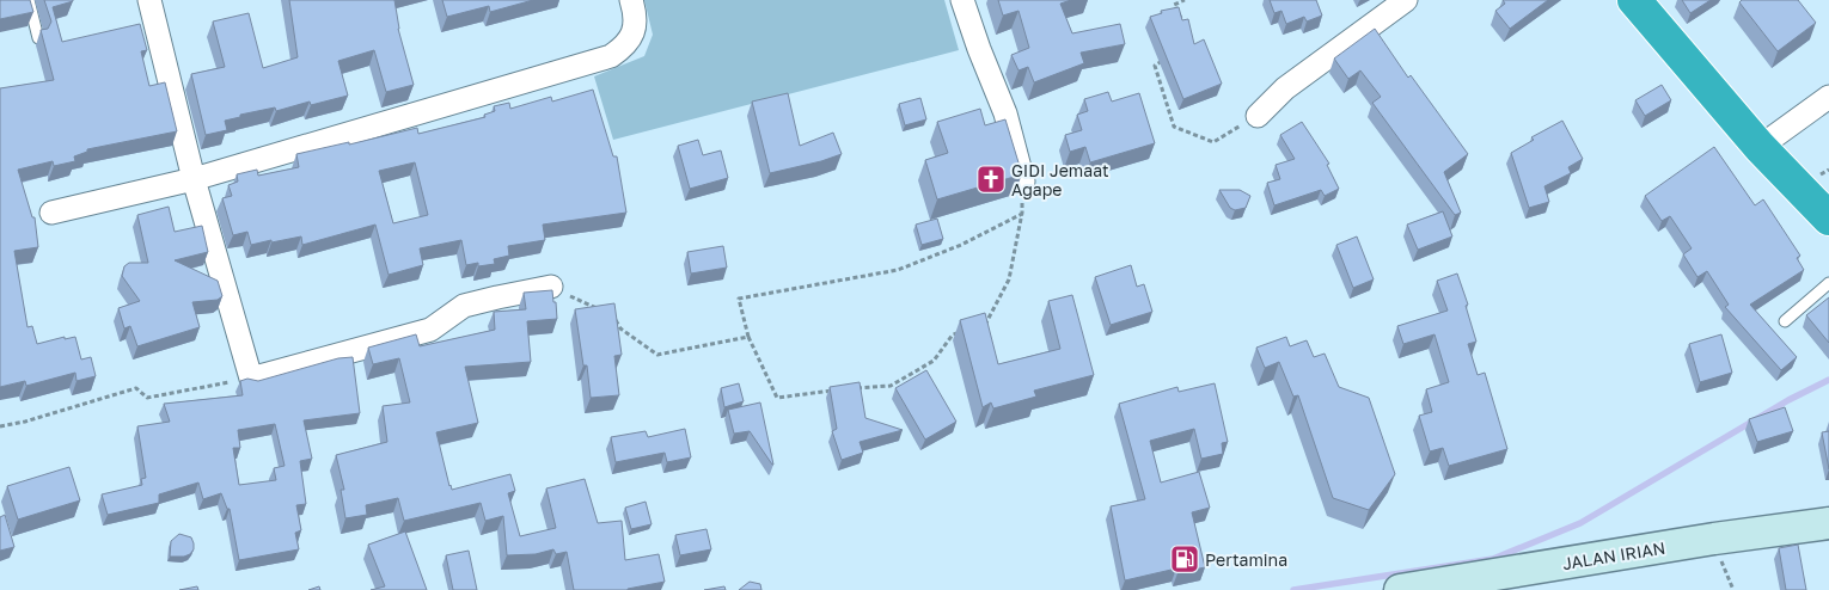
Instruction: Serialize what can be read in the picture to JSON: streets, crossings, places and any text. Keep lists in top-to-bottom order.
{
  "streets": {
    "main road": ["JALAN IRIAN"]
  },
  "places": {
    "church": ["GIDI Jemaat Agape"],
    "fuel station": ["Pertamina"]
  }
}
